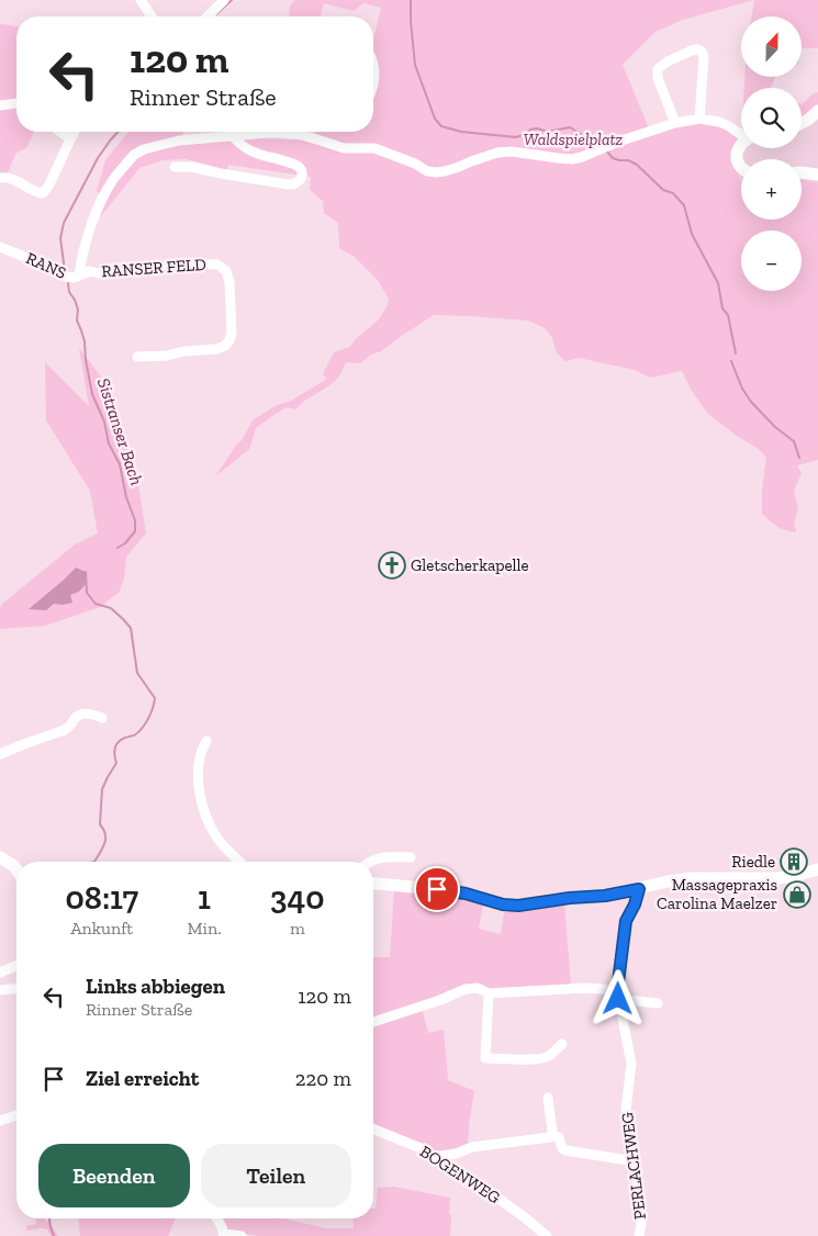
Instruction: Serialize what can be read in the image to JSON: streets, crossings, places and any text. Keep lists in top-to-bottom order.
{
  "streets": {
    "street": [
      "RANS",
      "RANSER FELD",
      "PERLACHWEG",
      "BOGENWEG"
    ]
  },
  "crossings": [
    ["RANS", "RANSER FELD"]
  ],
  "water": ["Sistranser Bach"],
  "parks": ["Waldspielplatz"],
  "places": {
    "church": ["Gletscherkapelle"],
    "building": ["Riedle"],
    "shop": ["Massagepraxis Carolina Maelzer"]
  },
  "north": "top",
  "page": {
    "map_buttons": ["+", "−"],
    "turn": ["120 m", "Rinner Straße"],
    "eta": [
      "08:17",
      "Ankunft",
      "1",
      "Min.",
      "340",
      "m"
    ],
    "list": [
      {
        "name": "Links abbiegen",
        "note": "Rinner Straße",
        "value": "120 m"
      },
      {
        "name": "Ziel erreicht",
        "value": "220 m"
      }
    ],
    "buttons": ["Beenden", "Teilen"]
  }
}
